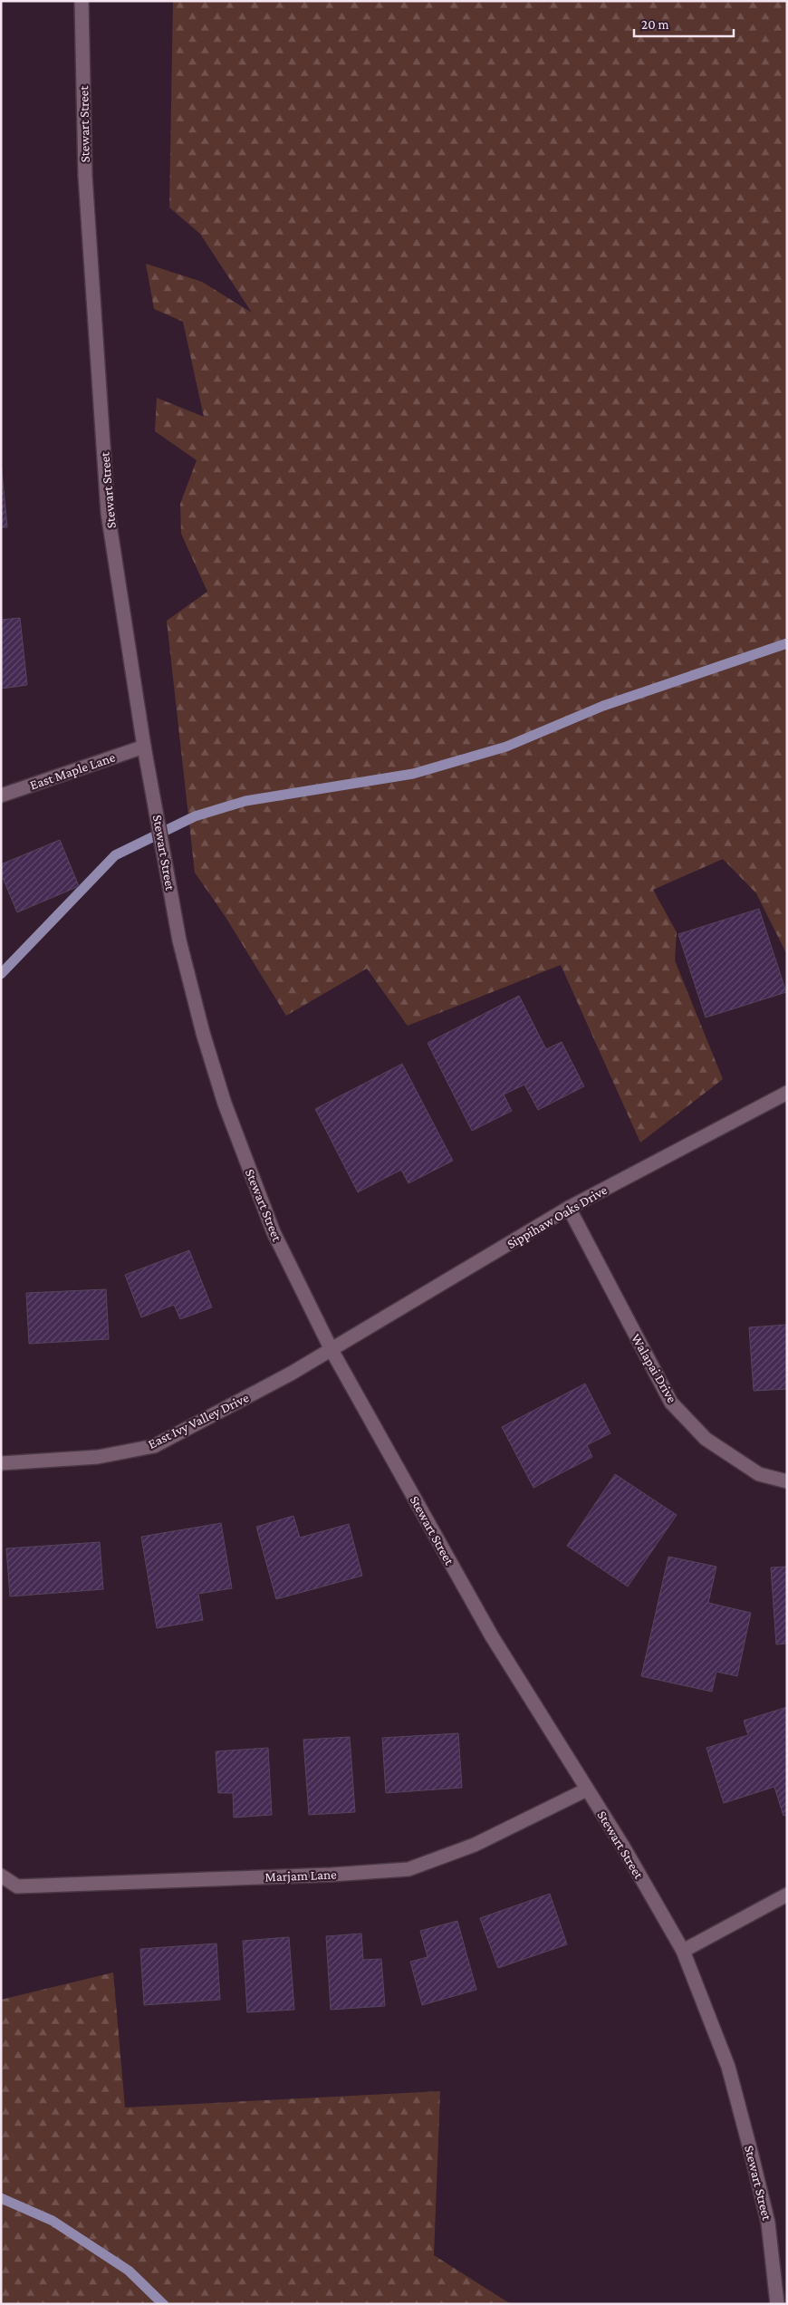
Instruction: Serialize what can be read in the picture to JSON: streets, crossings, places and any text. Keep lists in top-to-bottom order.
{
  "streets": {
    "street": [
      "Stewart Street",
      "East Maple Lane",
      "Sippihaw Oaks Drive",
      "Walapai Drive",
      "East Ivy Valley Drive",
      "Marjam Lane"
    ]
  },
  "crossings": [
    ["Stewart Street", "East Maple Lane"],
    ["Stewart Street", "Sippihaw Oaks Drive"],
    ["Stewart Street", "East Ivy Valley Drive"],
    ["Stewart Street", "Marjam Lane"],
    ["Sippihaw Oaks Drive", "Walapai Drive"],
    ["Sippihaw Oaks Drive", "East Ivy Valley Drive"]
  ],
  "scale_bar": "20 m"
}
